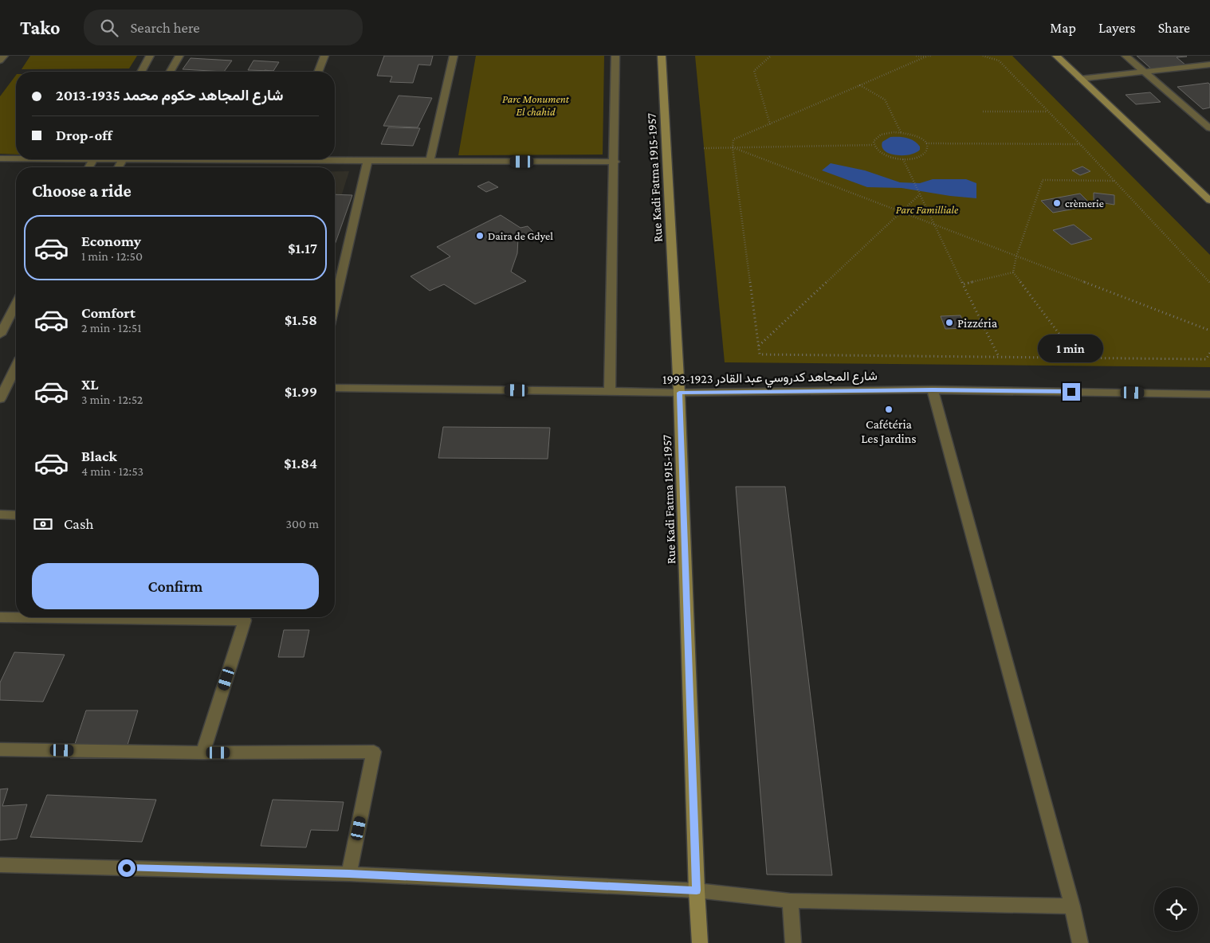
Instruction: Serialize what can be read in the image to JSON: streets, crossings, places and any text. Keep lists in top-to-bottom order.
{
  "streets": {
    "street": ["Rue Kadi Fatma 1915-1957", "شارع المجاهد كدروسي عبد القادر 1923-1993"]
  },
  "crossings": [
    ["Rue Kadi Fatma 1915-1957", "شارع المجاهد كدروسي عبد القادر 1923-1993"]
  ],
  "parks": ["Parc Monument El chahid", "Parc Familliale"],
  "places": [
    "crèmerie",
    "Daira de Gdyel",
    "Pizzéria",
    "Cafétéria Les Jardins"
  ],
  "page": {
    "header": "Tako",
    "search": "Search here",
    "nav": ["Map", "Layers", "Share"],
    "banner": ["شارع المجاهد حكوم محمد 1935-2013", "Drop-off"],
    "heading": "Choose a ride",
    "list": [
      {
        "name": "Economy",
        "note": "1 min · 12:50",
        "value": "$1.17"
      },
      {
        "name": "Comfort",
        "note": "2 min · 12:51",
        "value": "$1.58"
      },
      {
        "name": "XL",
        "note": "3 min · 12:52",
        "value": "$1.99"
      },
      {
        "name": "Black",
        "note": "4 min · 12:53",
        "value": "$1.84"
      }
    ],
    "bubble": "1 min",
    "pay": ["Cash", "300 m"],
    "buttons": "Confirm"
  }
}
